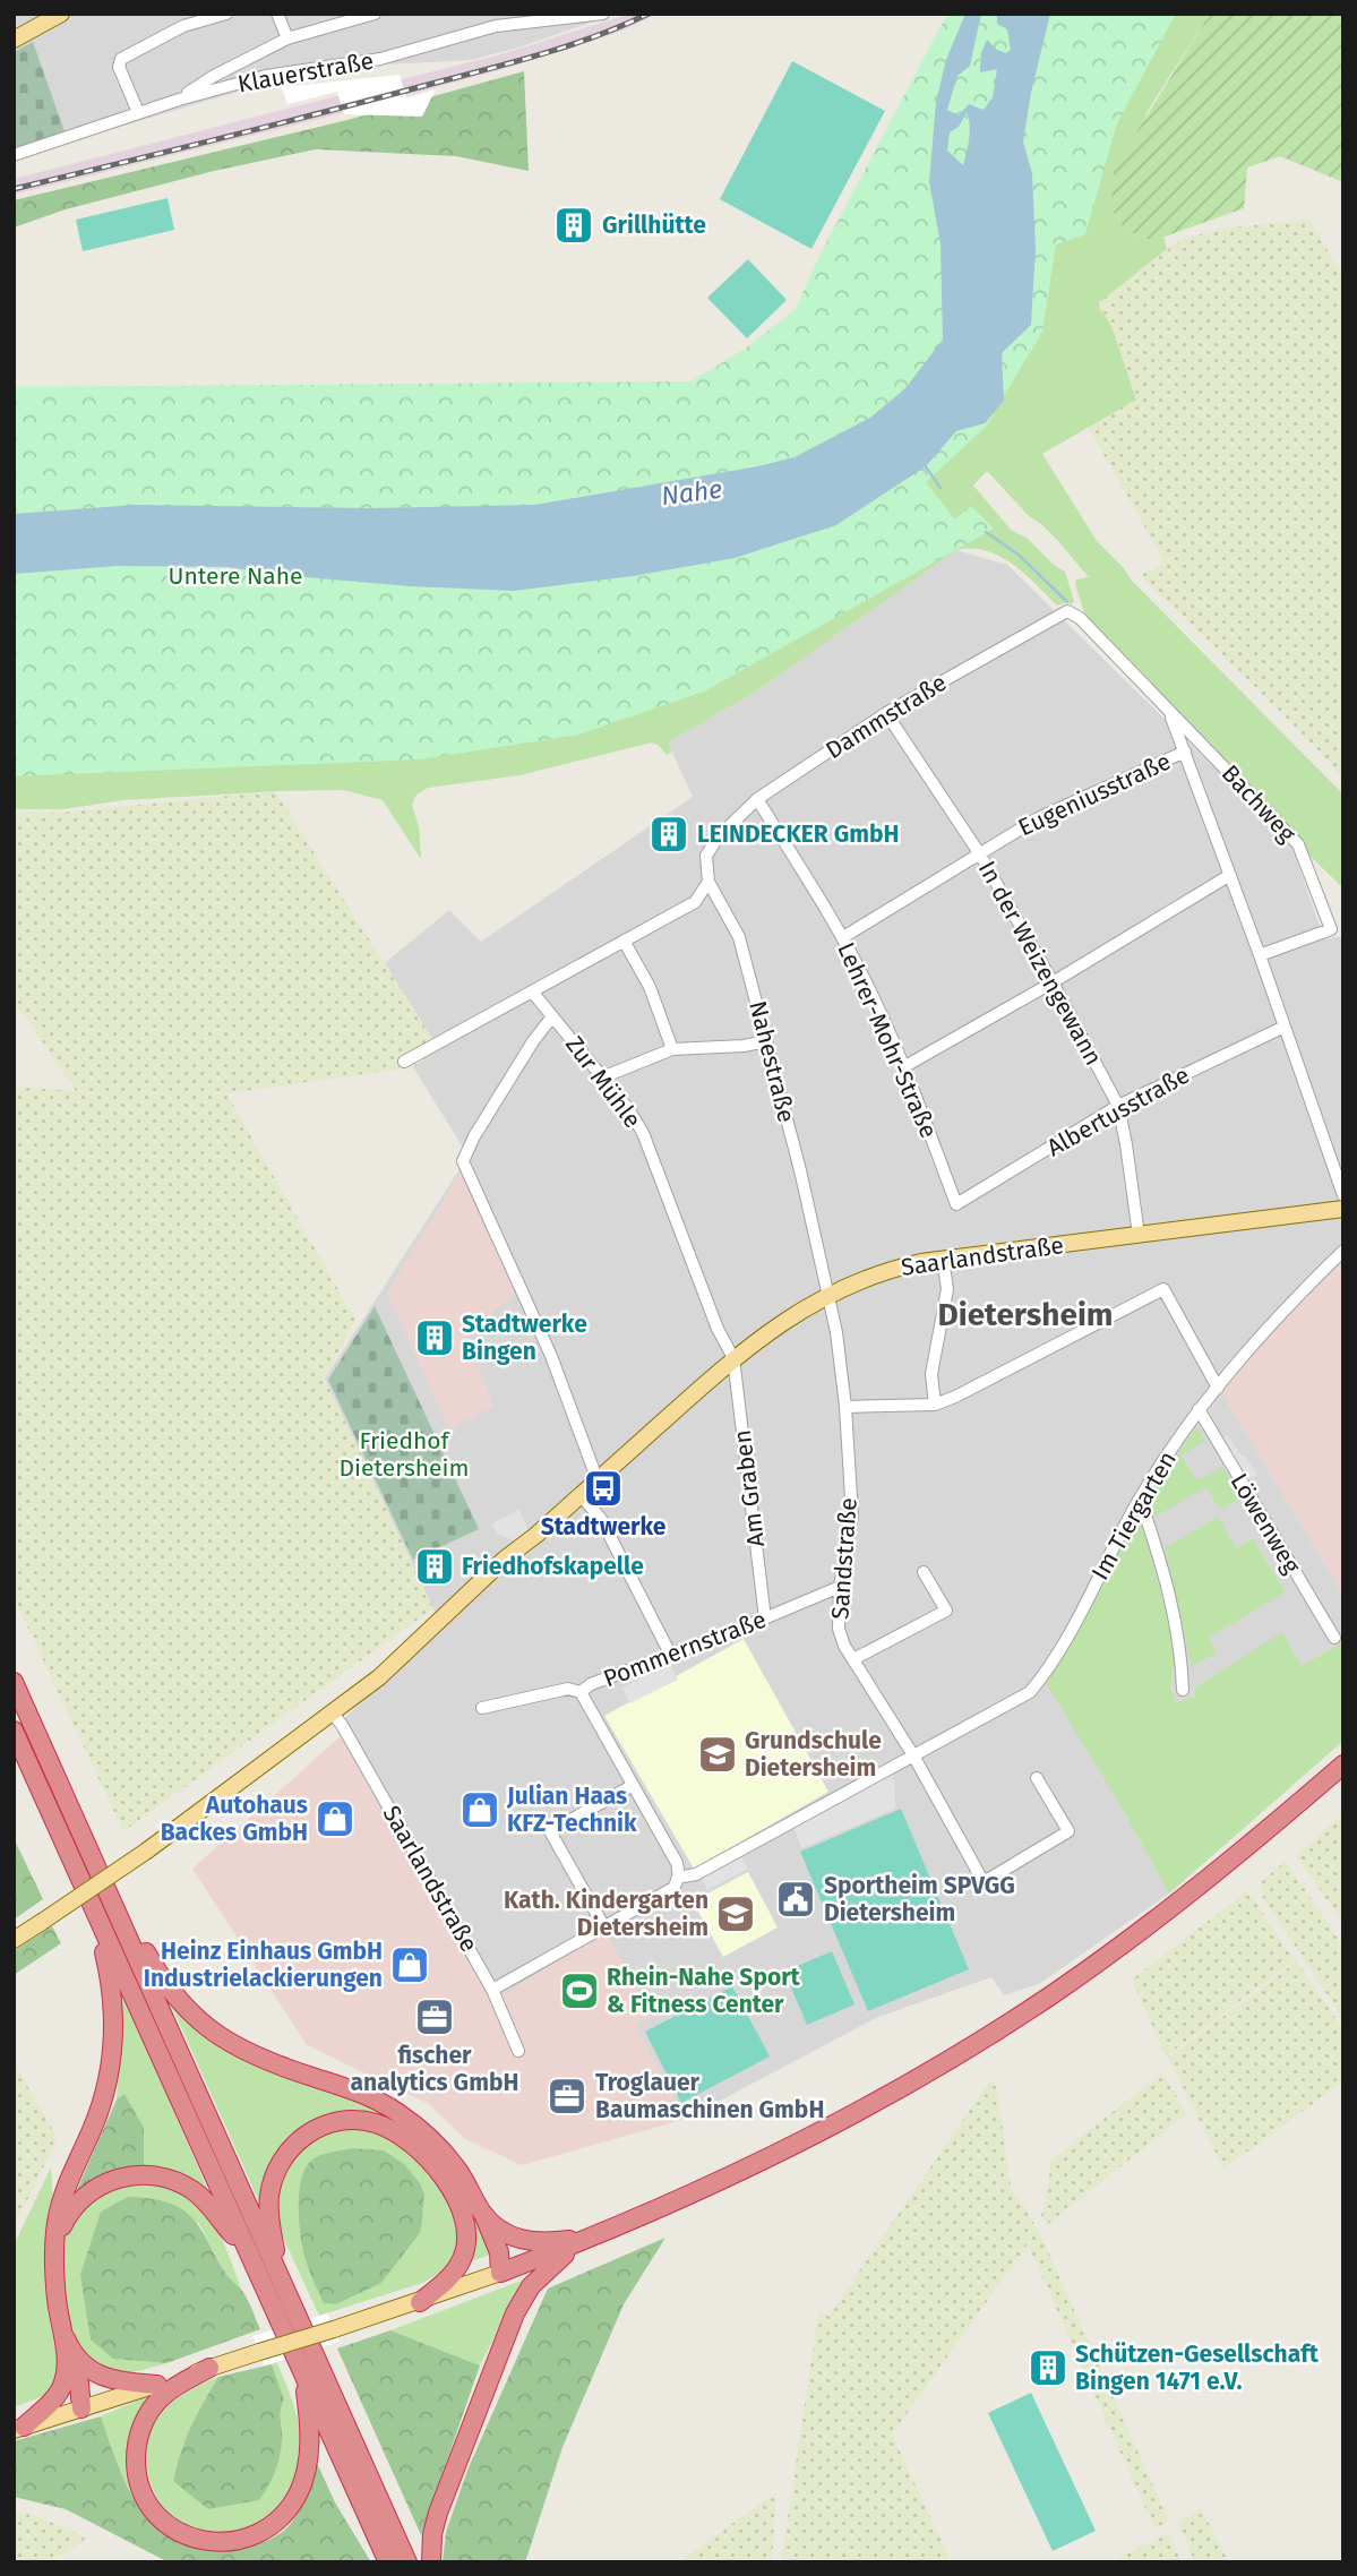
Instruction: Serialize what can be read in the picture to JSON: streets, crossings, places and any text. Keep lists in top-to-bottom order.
{
  "streets": {
    "main road": ["Saarlandstraße"],
    "street": [
      "Klauerstraße",
      "Dammstraße",
      "Eugeniusstraße",
      "Bachweg",
      "In der Weizengewann",
      "Lehrer-Mohr-Straße",
      "Nahestraße",
      "Zur Mühle",
      "Albertusstraße",
      "Am Graben",
      "Im Tiergarten",
      "Löwenweg",
      "Sandstraße",
      "Pommernstraße"
    ]
  },
  "crossings": [
    ["Dammstraße", "Bachweg"],
    ["Dammstraße", "In der Weizengewann"],
    ["Dammstraße", "Lehrer-Mohr-Straße"],
    ["Dammstraße", "Nahestraße"],
    ["Eugeniusstraße", "Bachweg"],
    ["Eugeniusstraße", "In der Weizengewann"],
    ["Eugeniusstraße", "Lehrer-Mohr-Straße"],
    ["Bachweg", "Albertusstraße"],
    ["In der Weizengewann", "Albertusstraße"],
    ["In der Weizengewann", "Saarlandstraße"],
    ["Lehrer-Mohr-Straße", "Albertusstraße"],
    ["Nahestraße", "Saarlandstraße"],
    ["Nahestraße", "Sandstraße"],
    ["Zur Mühle", "Saarlandstraße"],
    ["Zur Mühle", "Am Graben"],
    ["Saarlandstraße", "Am Graben"],
    ["Saarlandstraße", "Sandstraße"],
    ["Am Graben", "Pommernstraße"],
    ["Im Tiergarten", "Löwenweg"],
    ["Im Tiergarten", "Sandstraße"],
    ["Sandstraße", "Pommernstraße"]
  ],
  "districts": ["Dietersheim"],
  "water": ["Nahe"],
  "parks": ["Untere Nahe", "Friedhof Dietersheim"],
  "places": {
    "building": [
      "Grillhütte",
      "LEINDECKER GmbH",
      "Stadtwerke Bingen",
      "Friedhofskapelle",
      "Schützen-Gesellschaft Bingen 1471 e.V."
    ],
    "bus stop": ["Stadtwerke"],
    "school or university": ["Grundschule Dietersheim", "Kath. Kindergarten Dietersheim"],
    "shop": ["Julian Haas KFZ-Technik", "Autohaus Backes GmbH", "Heinz Einhaus GmbH Industrielackierungen"],
    "public building": ["Sportheim SPVGG Dietersheim"],
    "sports": ["Rhein-Nahe Sport & Fitness Center"],
    "office": ["fischer analytics GmbH", "Troglauer Baumaschinen GmbH"]
  }
}
